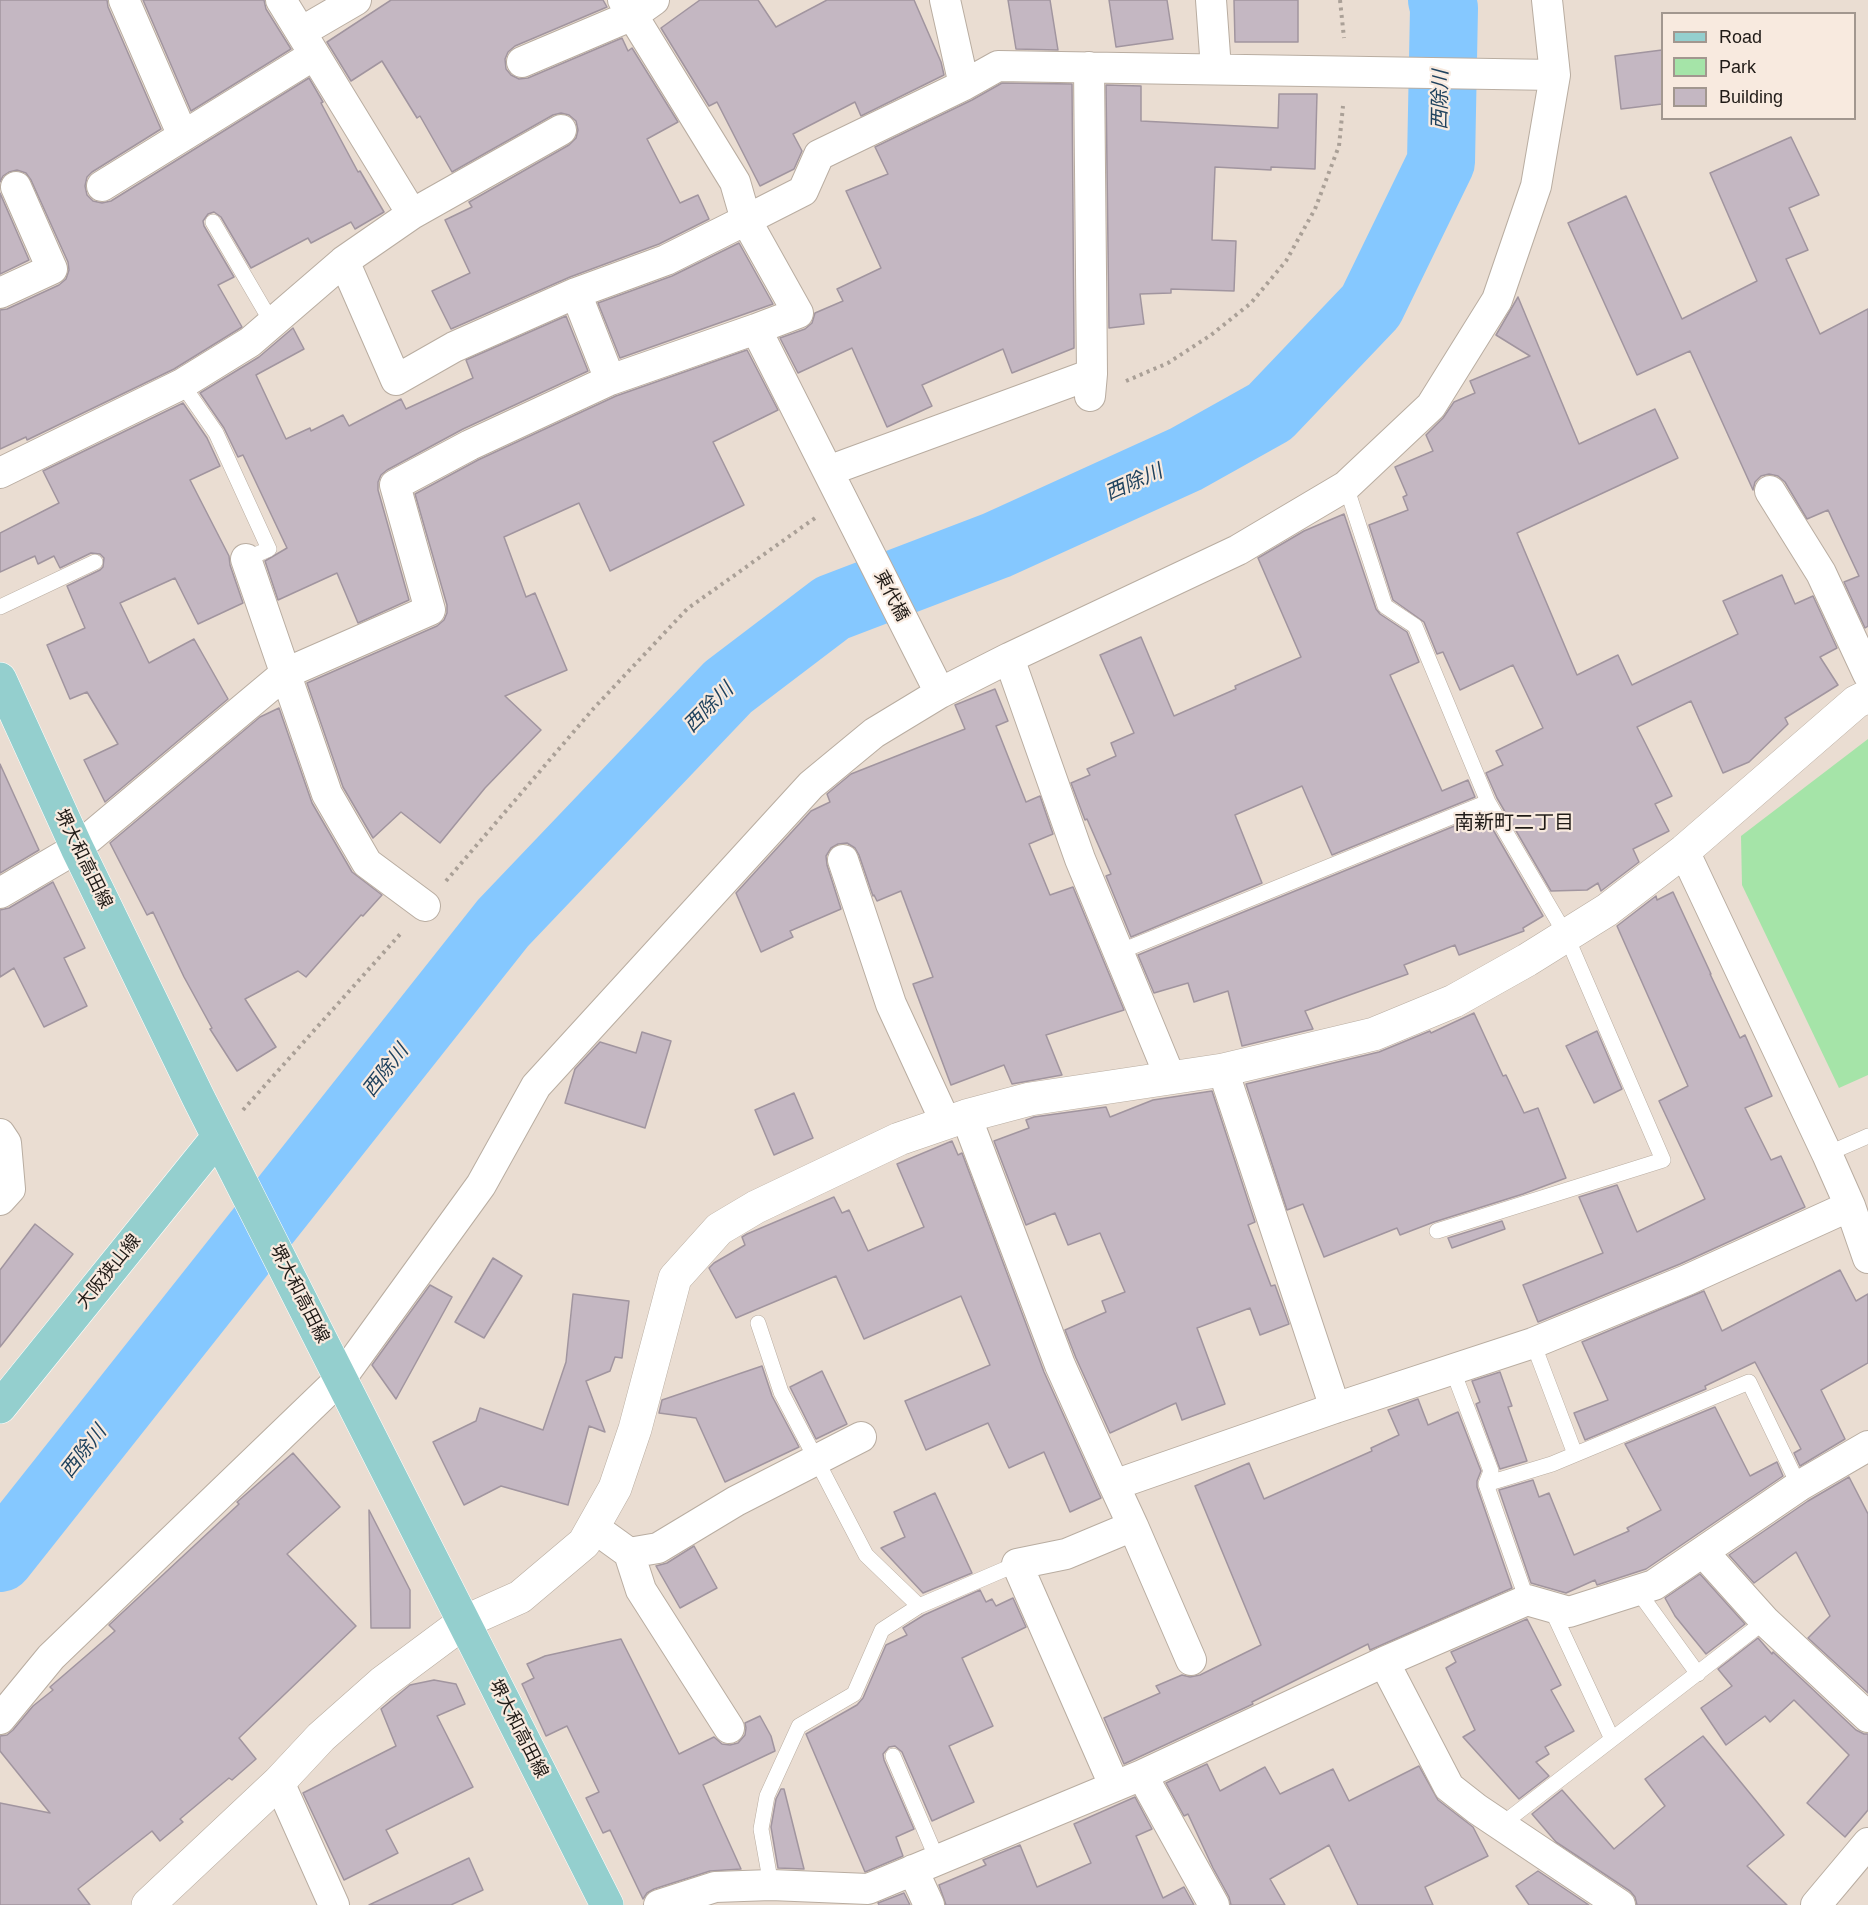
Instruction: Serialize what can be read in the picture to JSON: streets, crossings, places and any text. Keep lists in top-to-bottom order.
{
  "streets": {
    "main road": ["堺大和高田線", "大阪狭山線"],
    "street": ["東代橋"]
  },
  "crossings": [
    ["堺大和高田線", "大阪狭山線"]
  ],
  "districts": ["南新町二丁目"],
  "water": ["西除川"],
  "legend": ["Road", "Park", "Building"]
}
